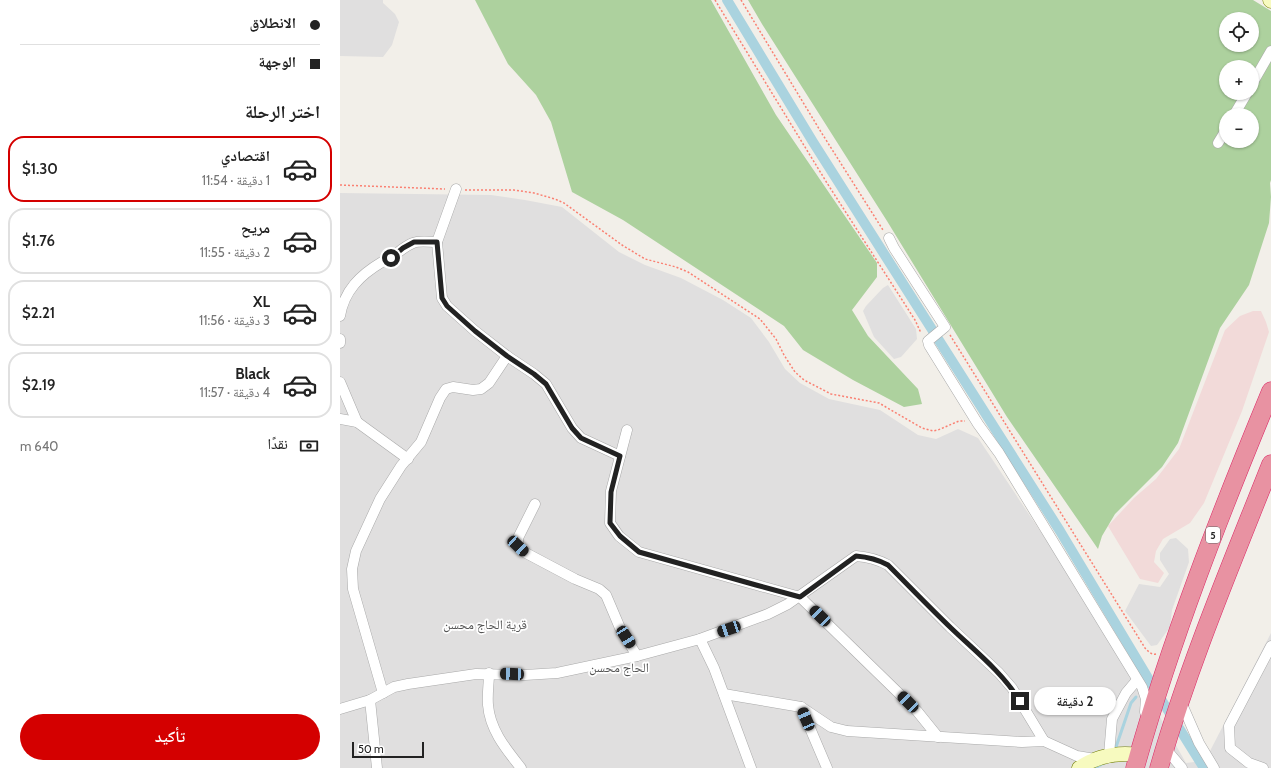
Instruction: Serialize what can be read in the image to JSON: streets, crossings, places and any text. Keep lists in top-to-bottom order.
{
  "streets": {
    "highway": ["5"]
  },
  "districts": ["قرية الحاج محسن", "الحاج محسن"],
  "scale_bar": "50 m",
  "page": {
    "banner": ["الانطلاق", "الوجهة"],
    "map_buttons": ["+", "−"],
    "heading": "اختر الرحلة",
    "list": [
      {
        "name": "اقتصادي",
        "note": "1 دقيقة · 11:54",
        "value": "$1.30"
      },
      {
        "name": "مريح",
        "note": "2 دقيقة · 11:55",
        "value": "$1.76"
      },
      {
        "name": "XL",
        "note": "3 دقيقة · 11:56",
        "value": "$2.21"
      },
      {
        "name": "Black",
        "note": "4 دقيقة · 11:57",
        "value": "$2.19"
      }
    ],
    "pay": ["نقدًا", "640 m"],
    "bubble": "2 دقيقة",
    "buttons": "تأكيد",
    "scale": "50 m"
  }
}
